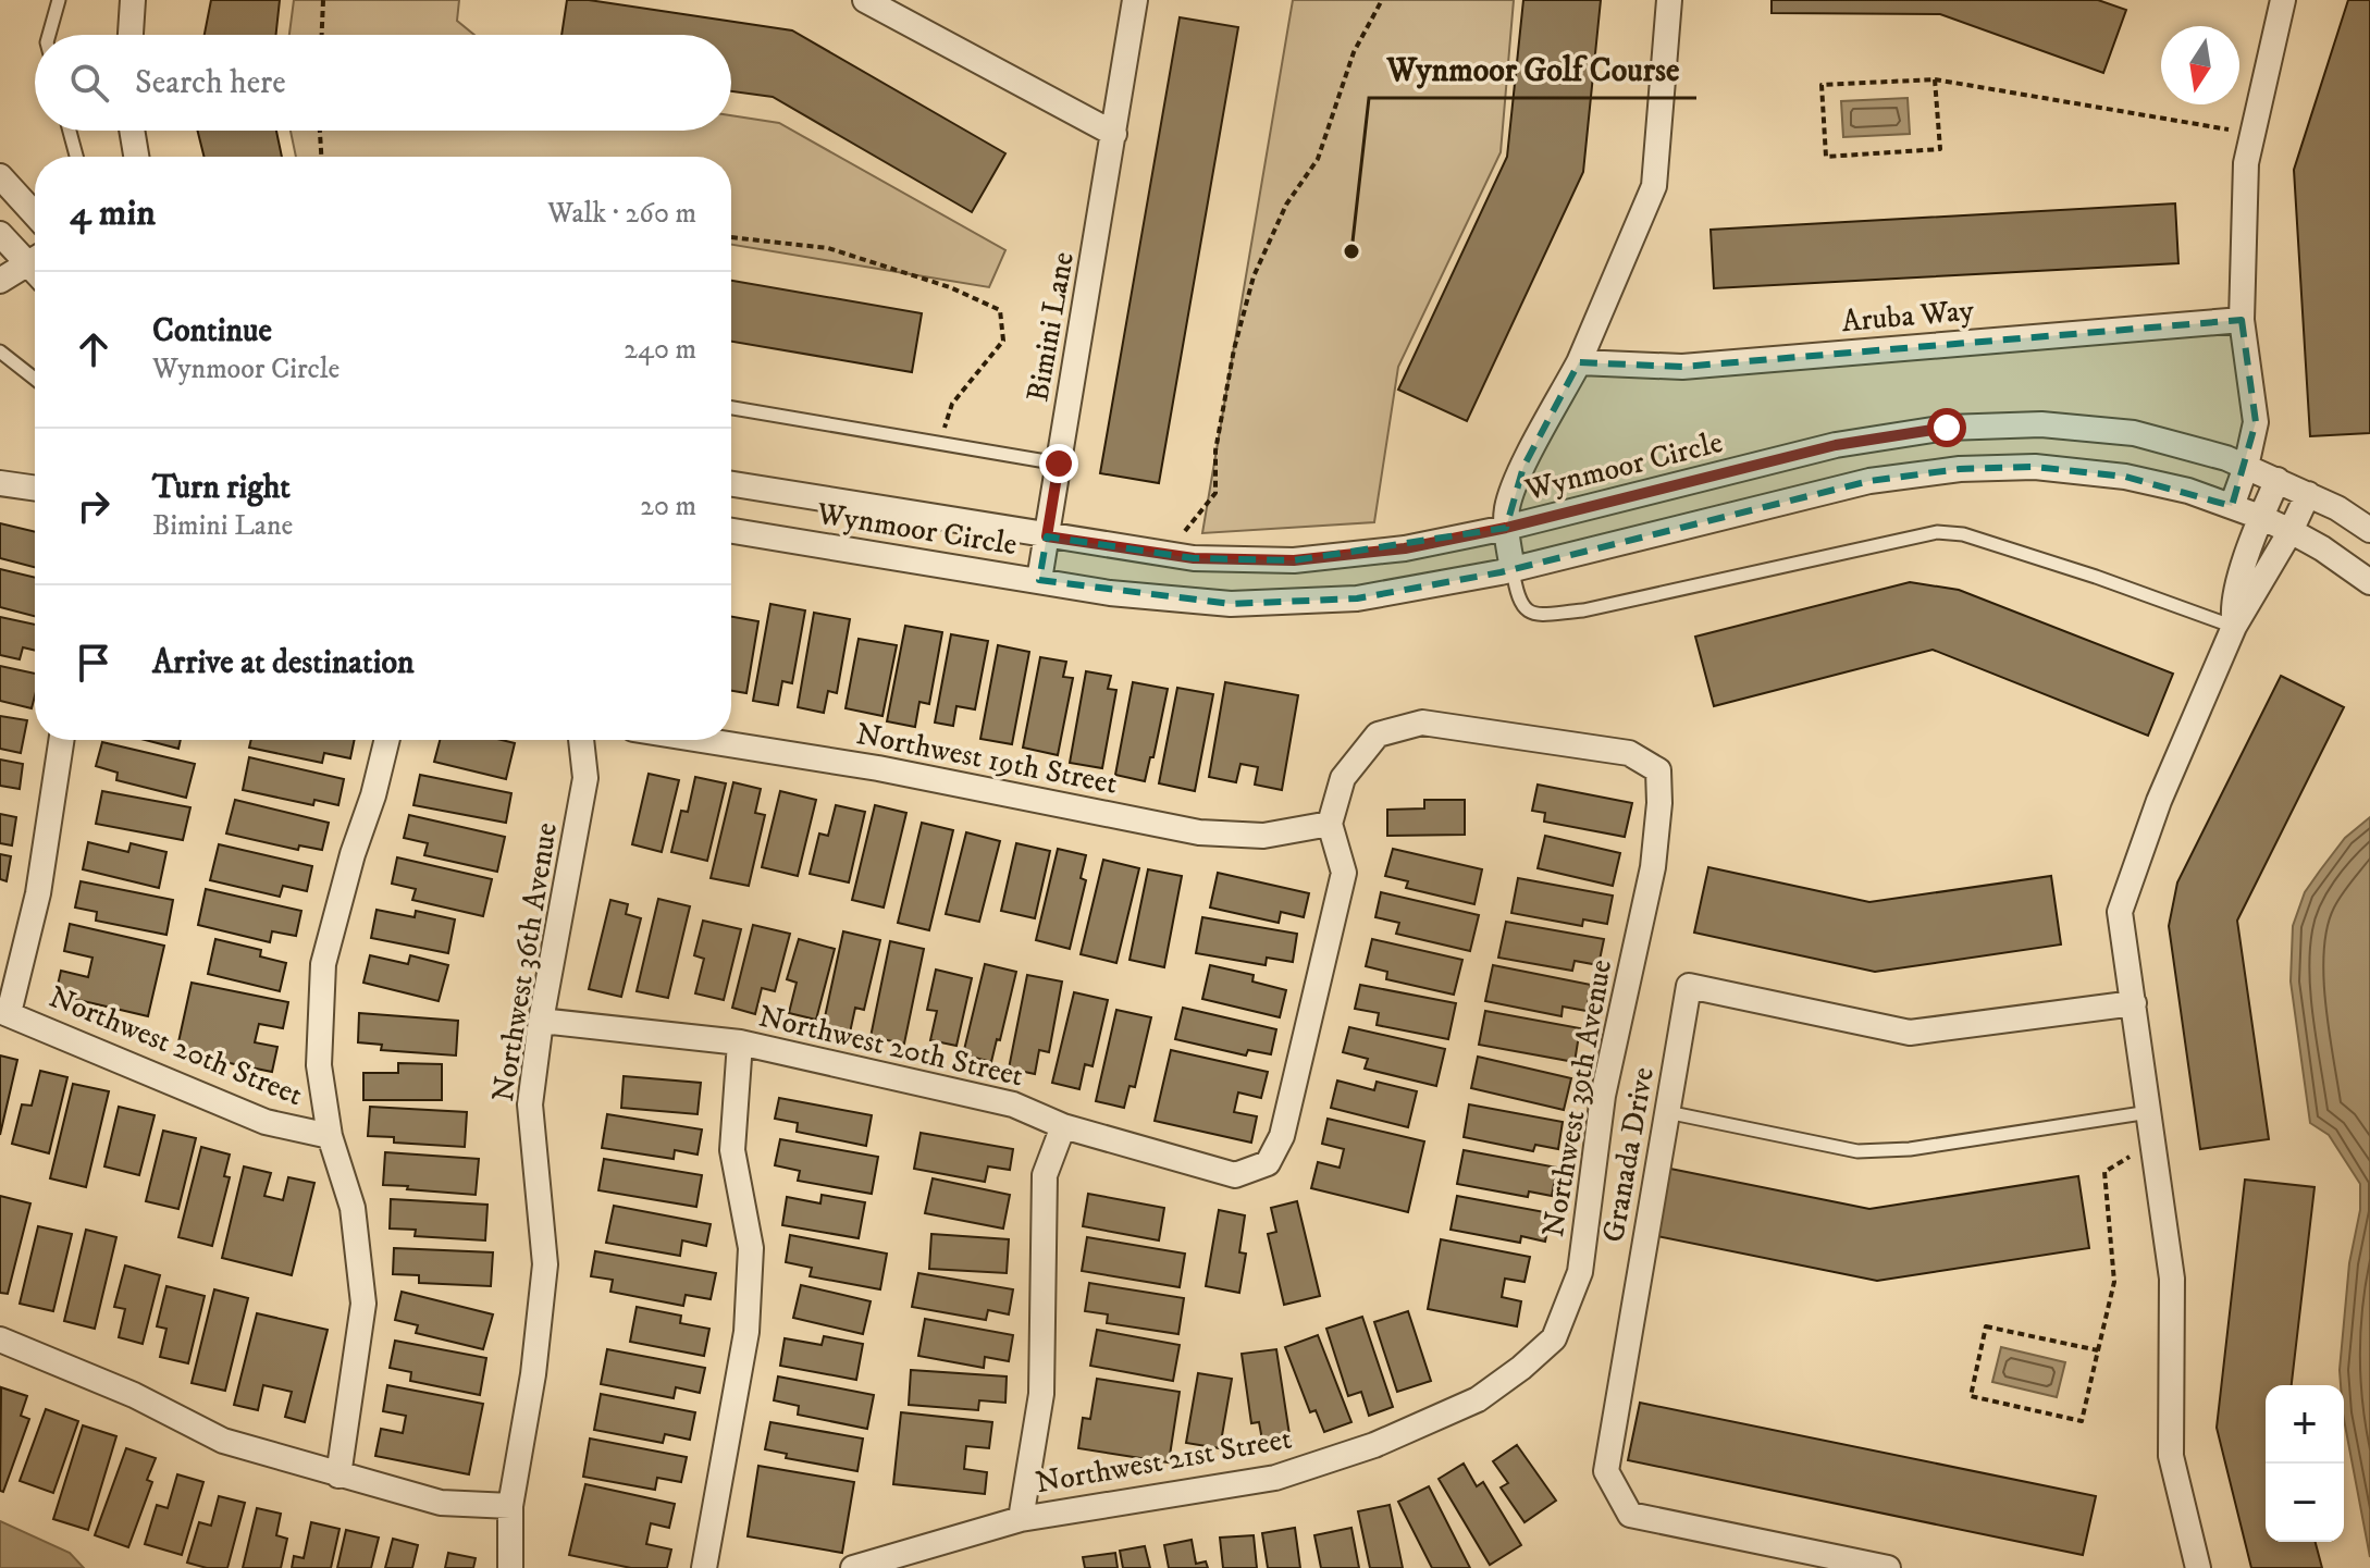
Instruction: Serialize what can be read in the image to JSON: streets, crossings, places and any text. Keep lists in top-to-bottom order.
{
  "streets": {
    "street": [
      "Aruba Way",
      "Bimini Lane",
      "Wynmoor Circle",
      "Northwest 19th Street",
      "Northwest 36th Avenue",
      "Northwest 20th Street",
      "Northwest 39th Avenue",
      "Granada Drive",
      "Northwest 21st Street"
    ]
  },
  "crossings": [
    ["Bimini Lane", "Wynmoor Circle"],
    ["Northwest 19th Street", "Northwest 20th Street"],
    ["Northwest 19th Street", "Northwest 39th Avenue"],
    ["Northwest 36th Avenue", "Northwest 20th Street"],
    ["Northwest 20th Street", "Northwest 39th Avenue"],
    ["Northwest 39th Avenue", "Northwest 21st Street"]
  ],
  "places": ["Wynmoor Golf Course"],
  "north": "bottom",
  "page": {
    "search": "Search here",
    "heading": ["4 min", "Walk · 260 m"],
    "list": [
      ["Continue", "Wynmoor Circle", "240 m"],
      ["Turn right", "Bimini Lane", "20 m"],
      "Arrive at destination"
    ],
    "map_buttons": ["+", "−"]
  }
}
